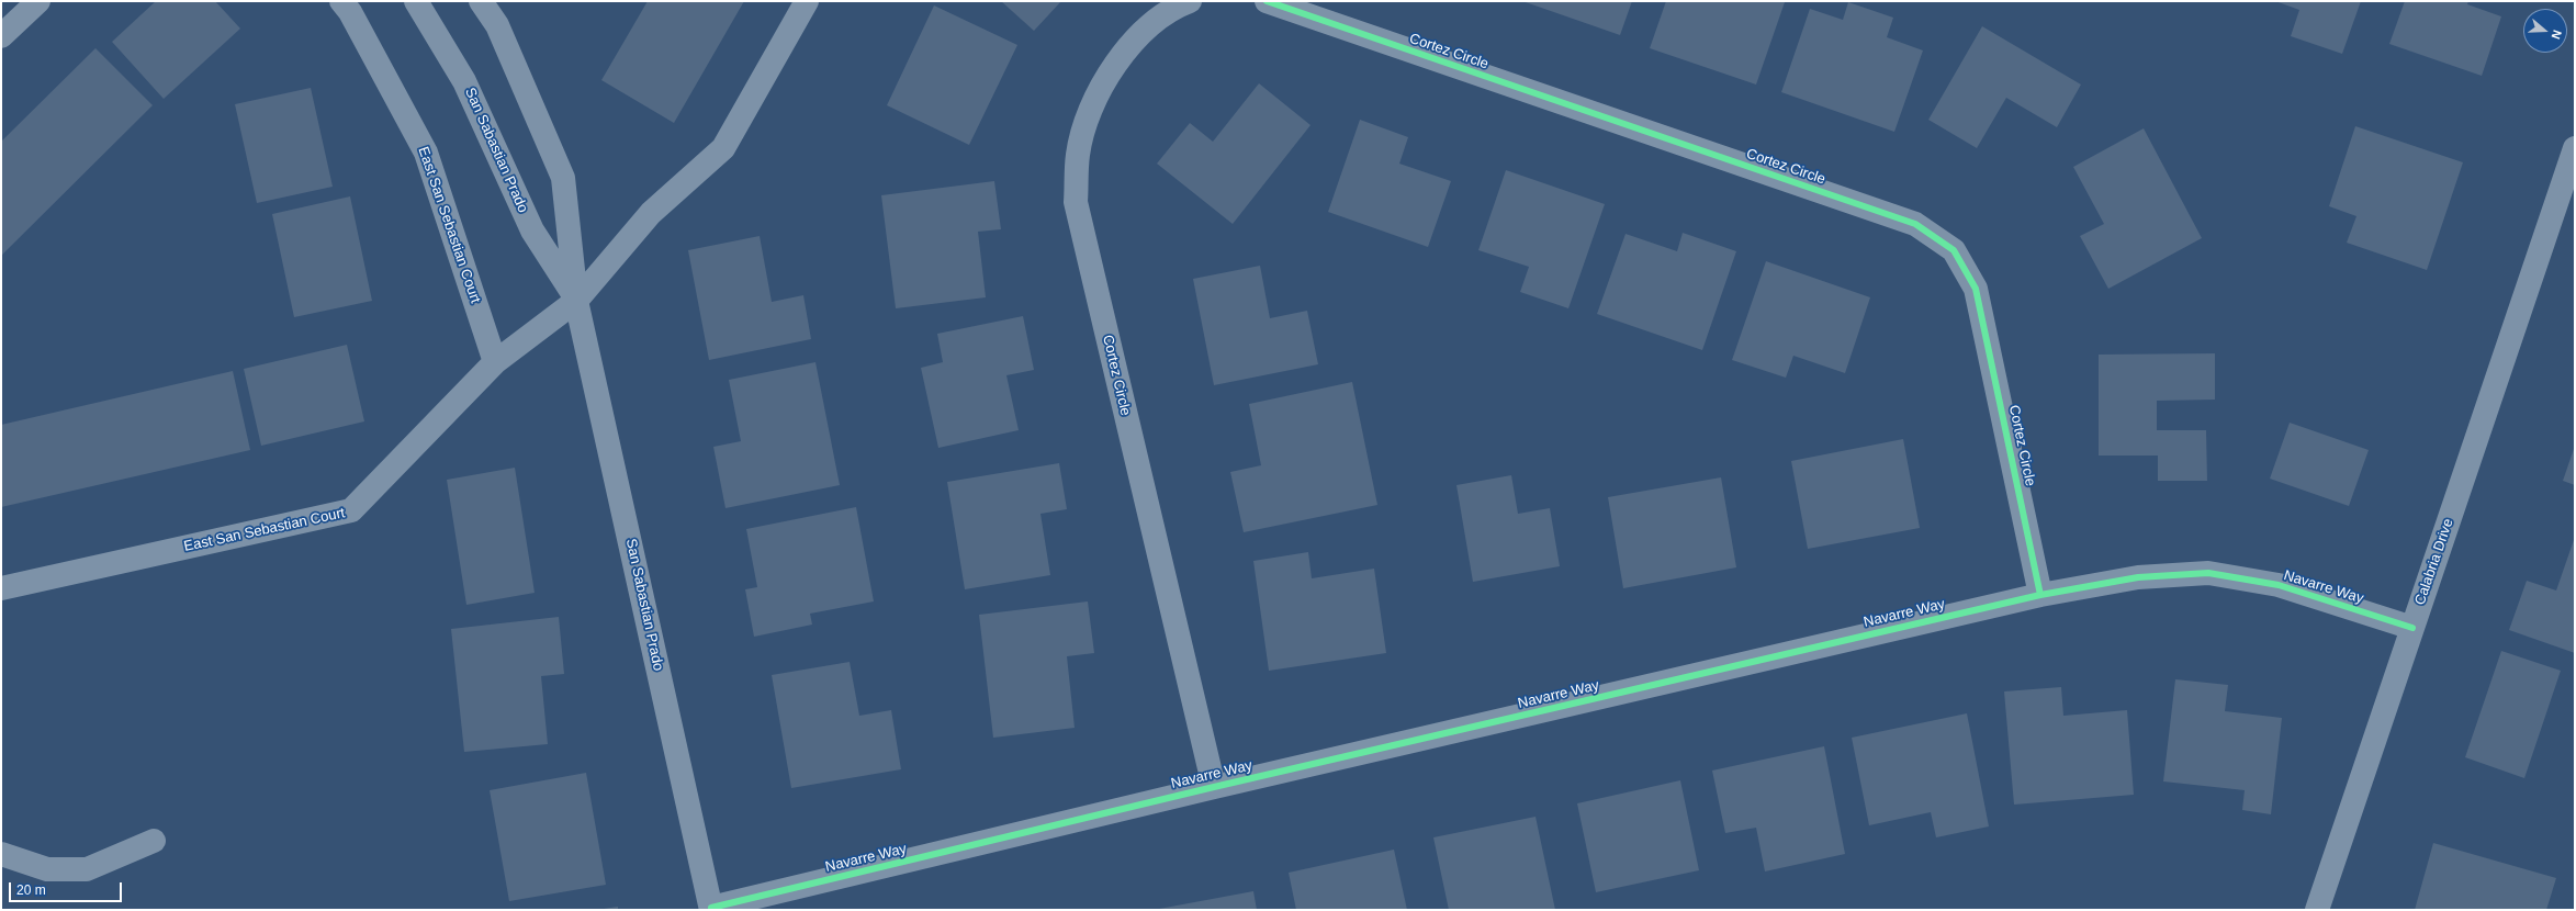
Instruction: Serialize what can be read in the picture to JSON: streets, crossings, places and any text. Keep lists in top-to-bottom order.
{
  "streets": {
    "street": [
      "Cortez Circle",
      "San Sabastian Prado",
      "East San Sebastian Court",
      "Calabria Drive",
      "Navarre Way"
    ]
  },
  "crossings": [
    ["Cortez Circle", "Navarre Way"],
    ["San Sabastian Prado", "East San Sebastian Court"],
    ["San Sabastian Prado", "Navarre Way"],
    ["Calabria Drive", "Navarre Way"]
  ],
  "scale_bar": "20 m",
  "north": "right"
}
